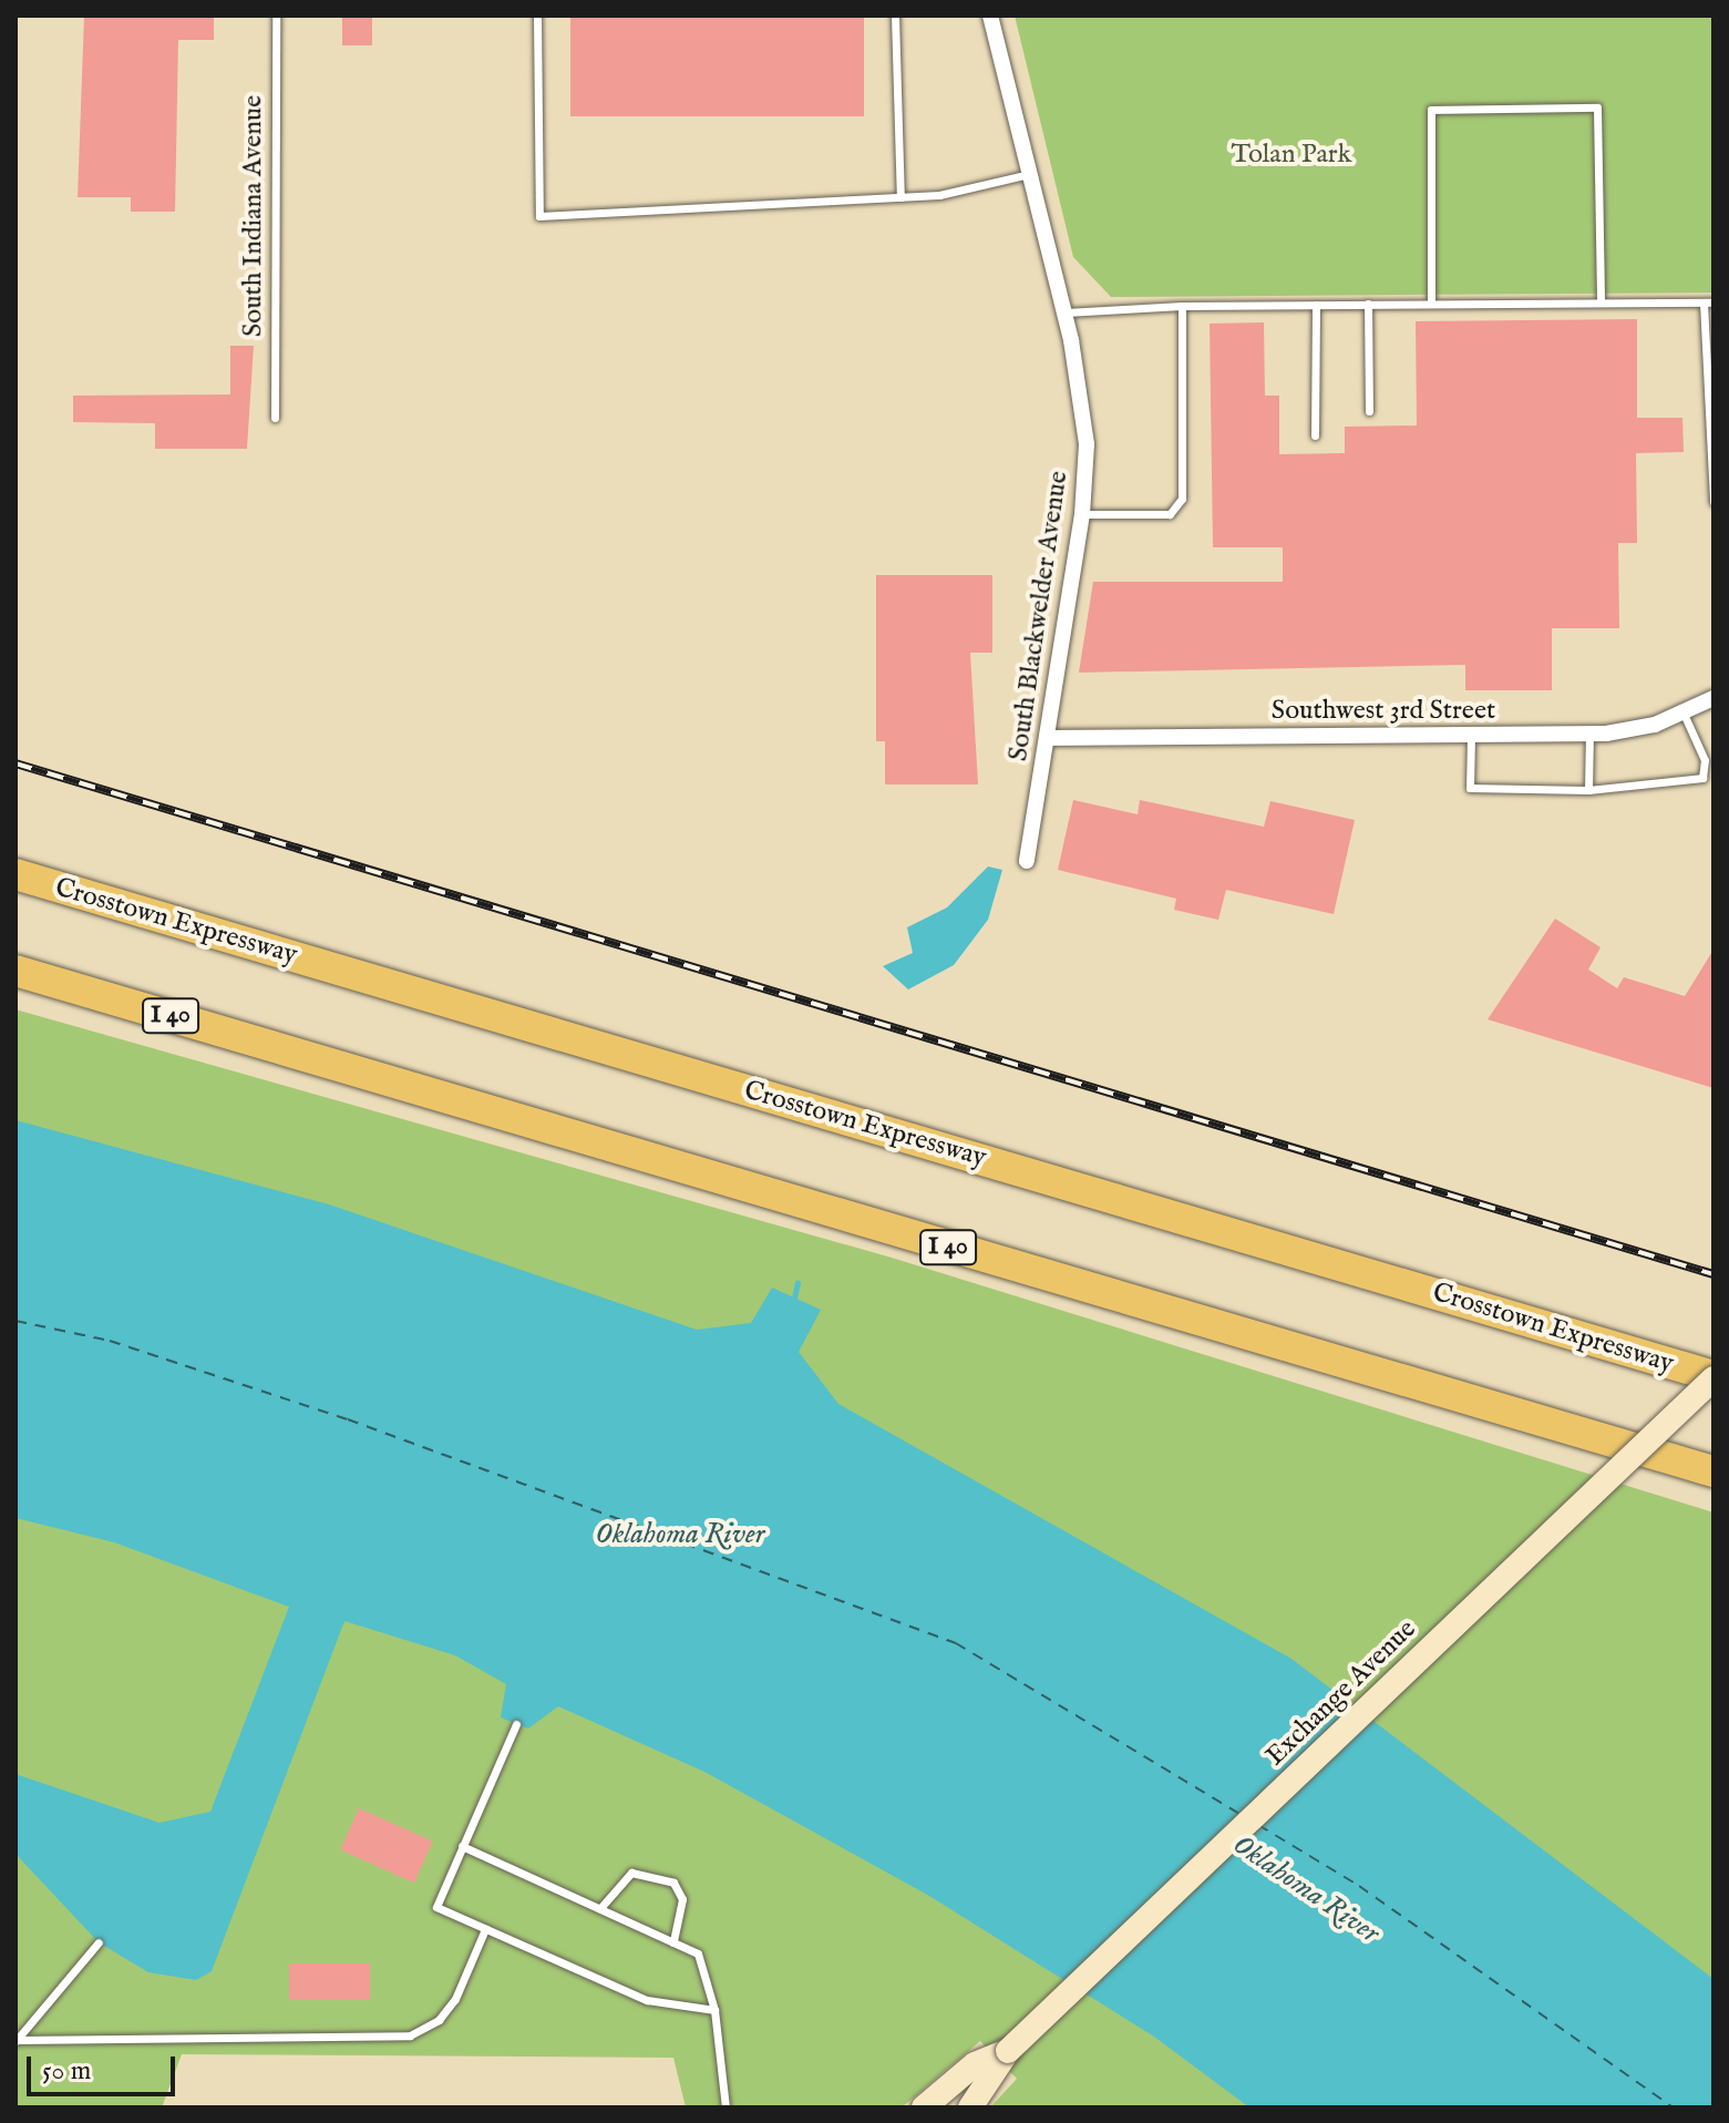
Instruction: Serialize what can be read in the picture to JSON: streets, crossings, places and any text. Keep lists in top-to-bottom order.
{
  "streets": {
    "highway": ["Crosstown Expressway", "I 40"],
    "main road": ["Exchange Avenue"],
    "street": ["South Blackwelder Avenue", "Southwest 3rd Street"],
    "lane": ["South Indiana Avenue"]
  },
  "crossings": [
    ["South Blackwelder Avenue", "Southwest 3rd Street"],
    ["Crosstown Expressway", "Exchange Avenue"]
  ],
  "water": ["Oklahoma River"],
  "parks": ["Tolan Park"],
  "scale_bar": "50 m"
}
